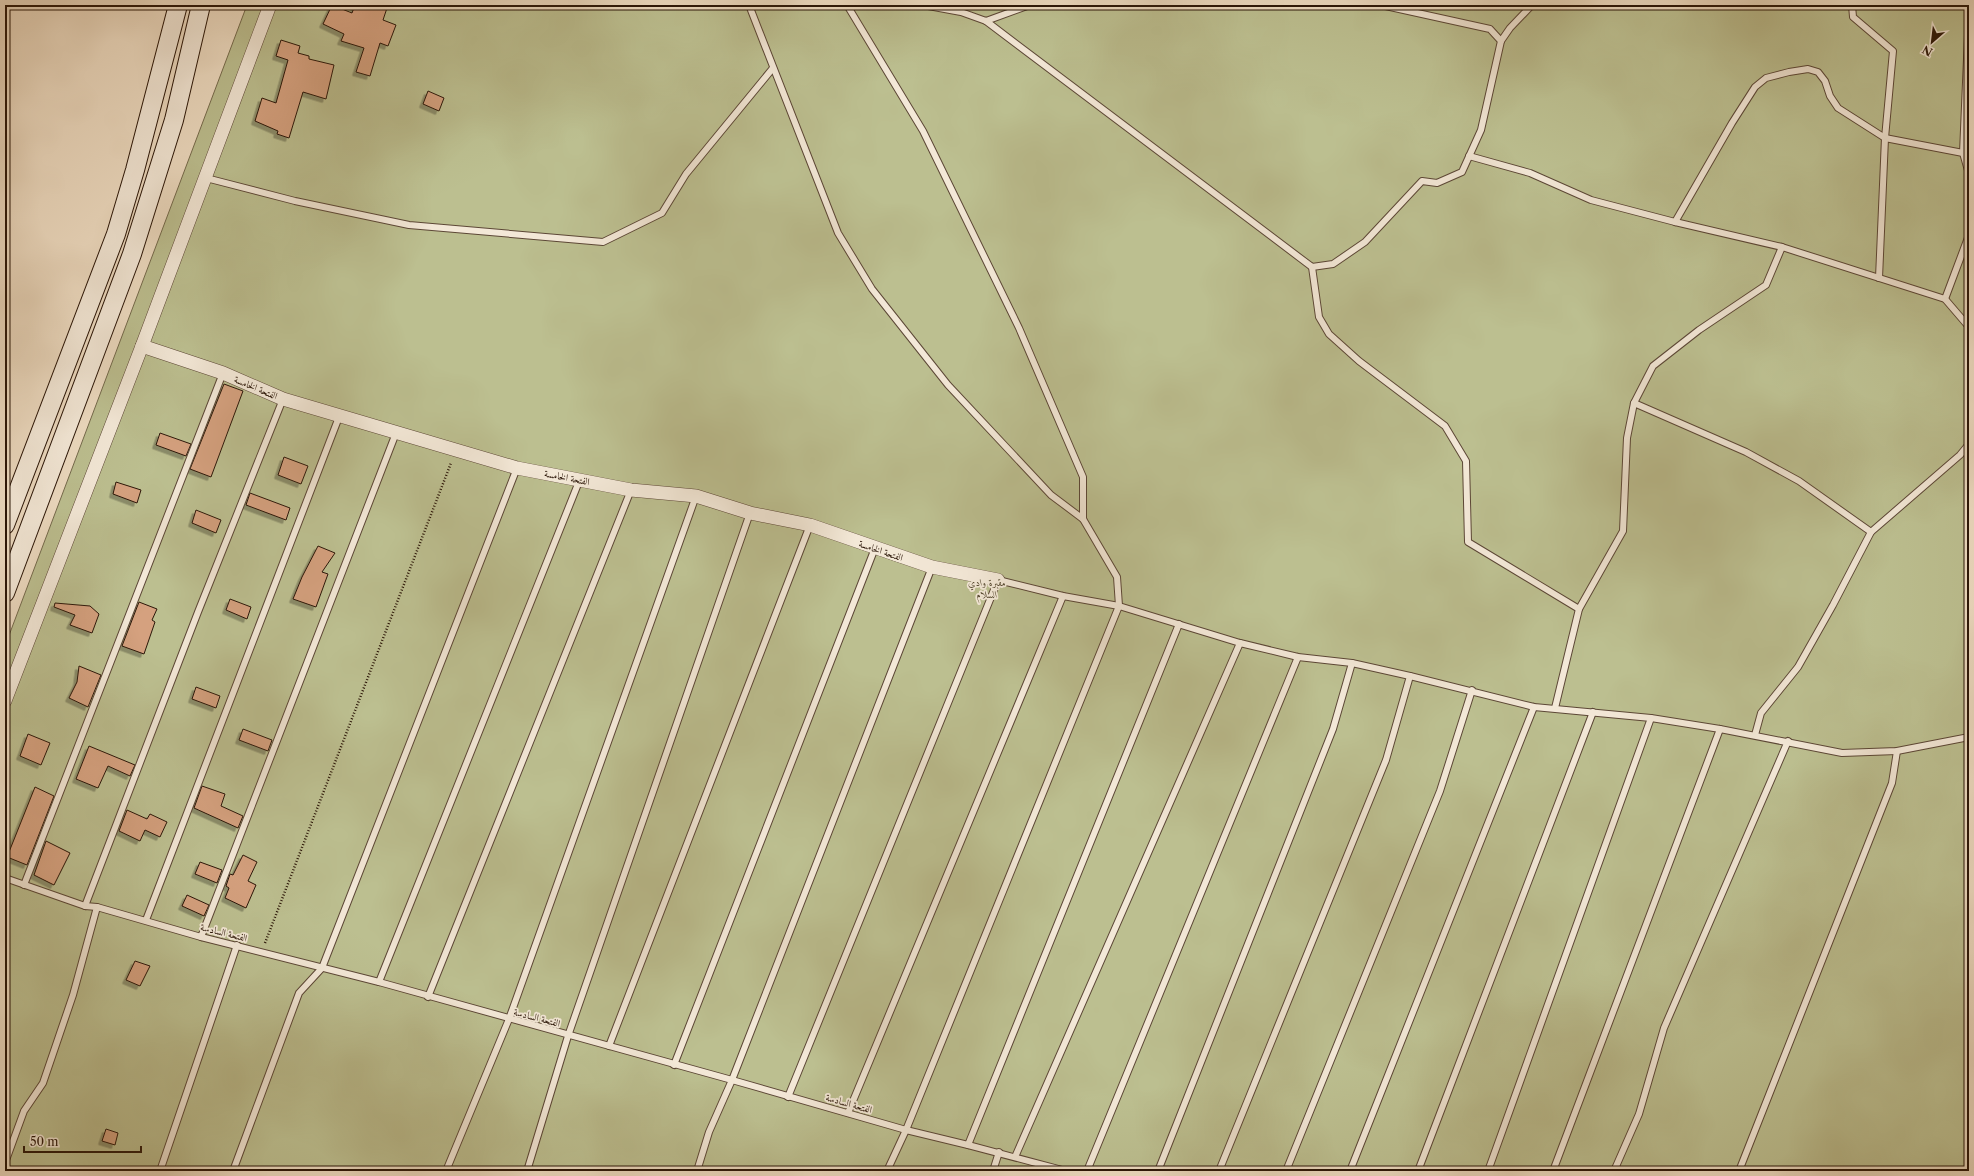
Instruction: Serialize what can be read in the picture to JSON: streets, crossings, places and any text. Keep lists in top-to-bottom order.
{
  "streets": {
    "street": ["الفتحة الخامسة"],
    "lane": ["الفتحة السادسة"]
  },
  "parks": ["مقبرة وادي السلام"],
  "scale_bar": "50 m",
  "north": "bottom left"
}
